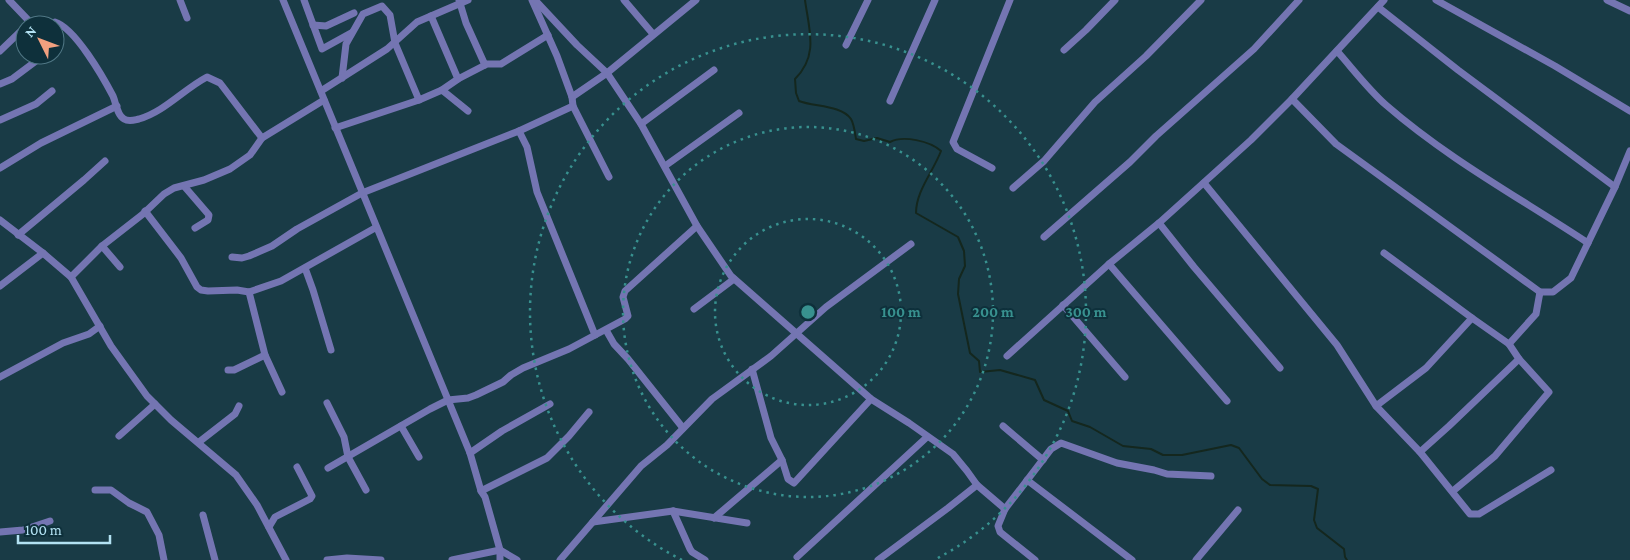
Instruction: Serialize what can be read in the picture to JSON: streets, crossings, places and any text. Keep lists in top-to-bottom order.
{
  "scale_bar": "100 m",
  "north": "top left",
  "rings": ["100 m", "200 m", "300 m"]
}
